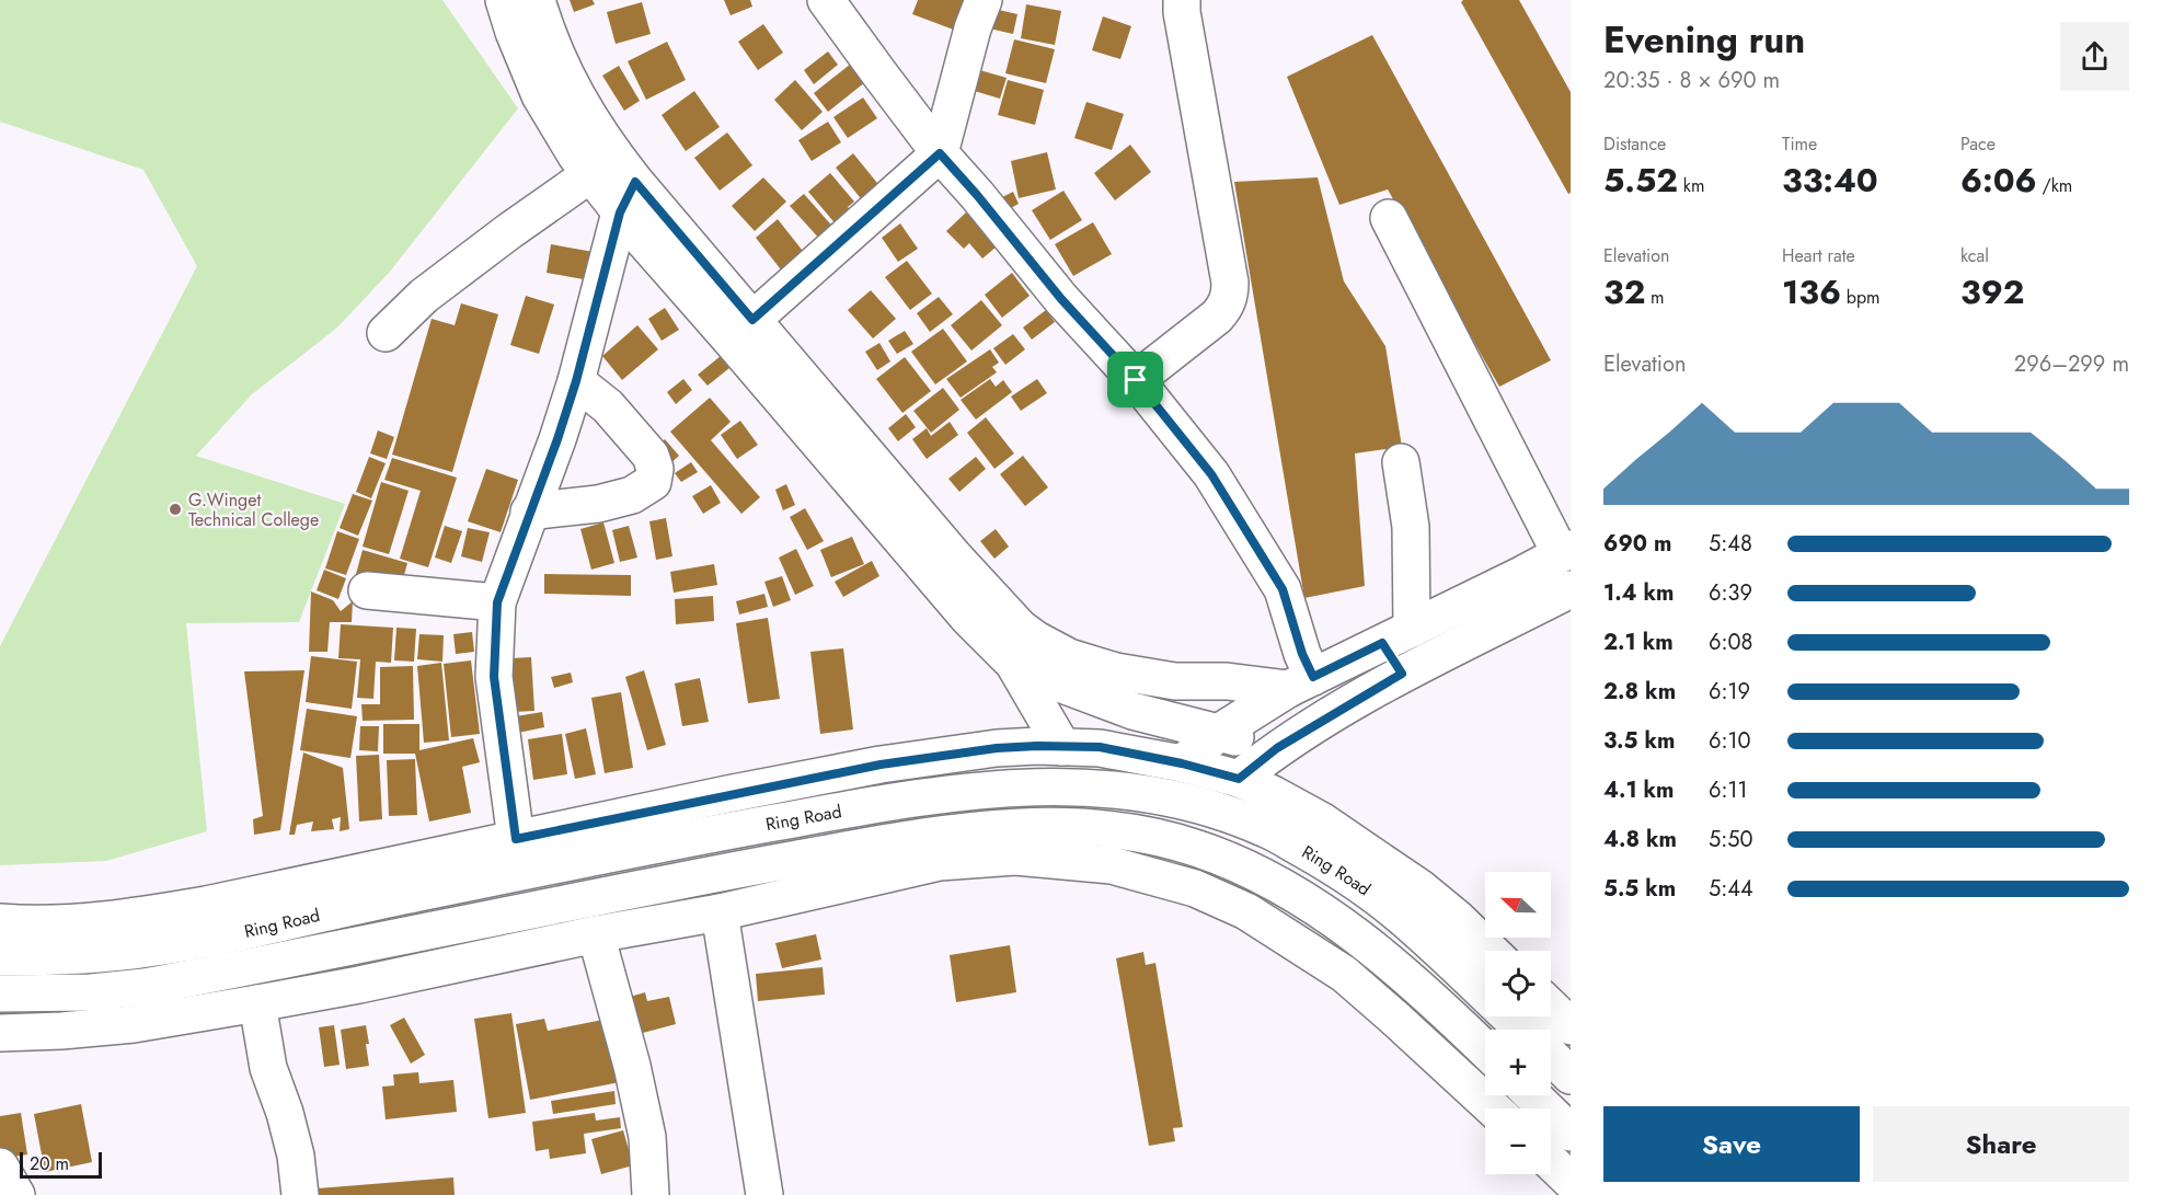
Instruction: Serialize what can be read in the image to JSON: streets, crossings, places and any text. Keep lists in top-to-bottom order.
{
  "streets": {
    "main road": ["Ring Road"]
  },
  "places": ["G.Winget Technical College"],
  "scale_bar": "20 m",
  "north": "left",
  "page": {
    "heading": ["Evening run", "20:35 · 8 × 690 m"],
    "stats": [
      ["Distance", "5.52 km"],
      ["Time", "33:40"],
      ["Pace", "6:06 /km"],
      ["Elevation", "32 m"],
      ["Heart rate", "136 bpm"],
      ["kcal", "392"]
    ],
    "chart": ["Elevation", "296–299 m"],
    "list": [
      {
        "name": "690 m",
        "note": "5:48"
      },
      {
        "name": "1.4 km",
        "note": "6:39"
      },
      {
        "name": "2.1 km",
        "note": "6:08"
      },
      {
        "name": "2.8 km",
        "note": "6:19"
      },
      {
        "name": "3.5 km",
        "note": "6:10"
      },
      {
        "name": "4.1 km",
        "note": "6:11"
      },
      {
        "name": "4.8 km",
        "note": "5:50"
      },
      {
        "name": "5.5 km",
        "note": "5:44"
      }
    ],
    "map_buttons": ["+", "−"],
    "buttons": ["Save", "Share"],
    "scale": "20 m"
  }
}
